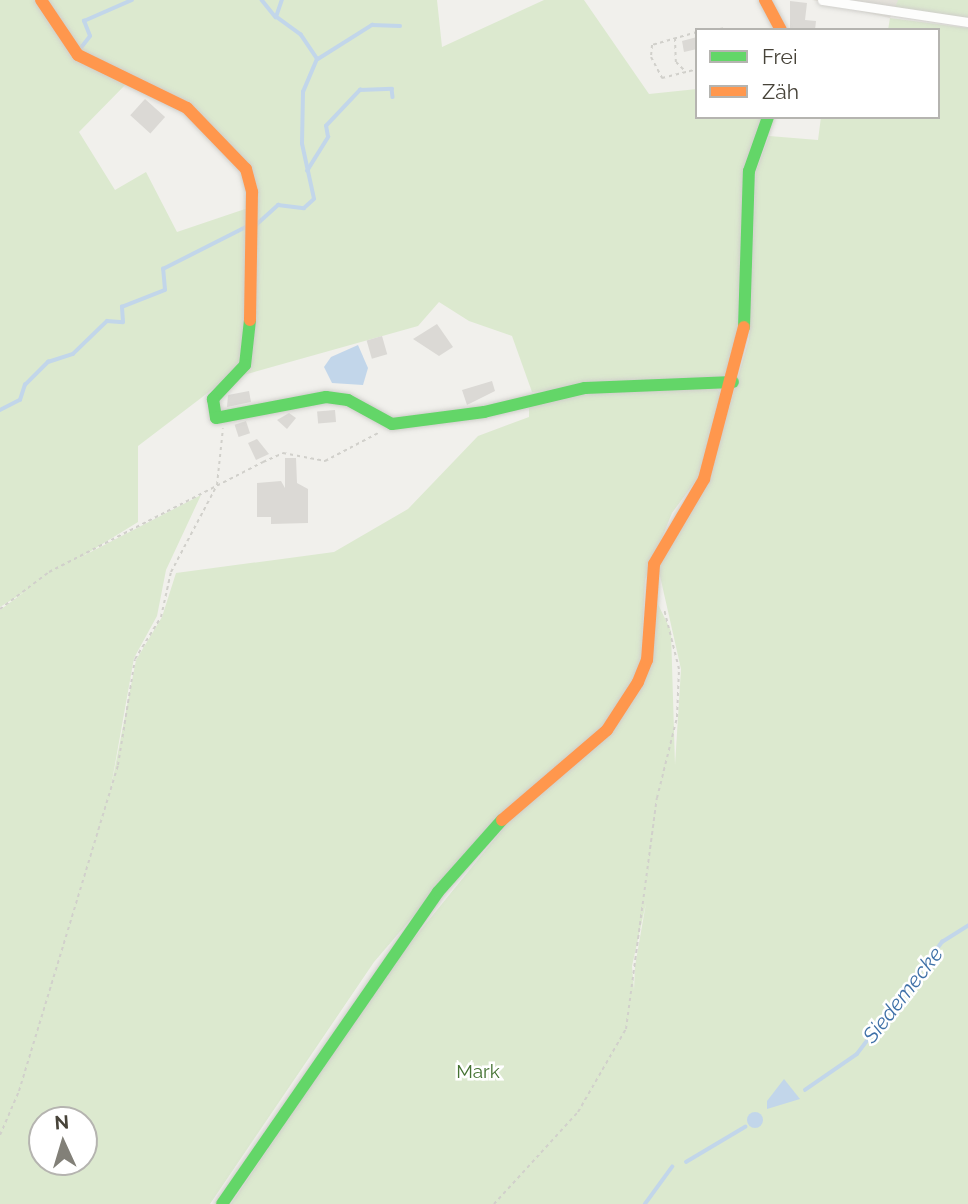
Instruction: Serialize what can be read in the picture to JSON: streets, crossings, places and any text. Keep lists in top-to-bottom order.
{
  "water": ["Siedemecke"],
  "parks": ["Mark"],
  "legend": ["Frei", "Zäh"],
  "north": "top"
}
